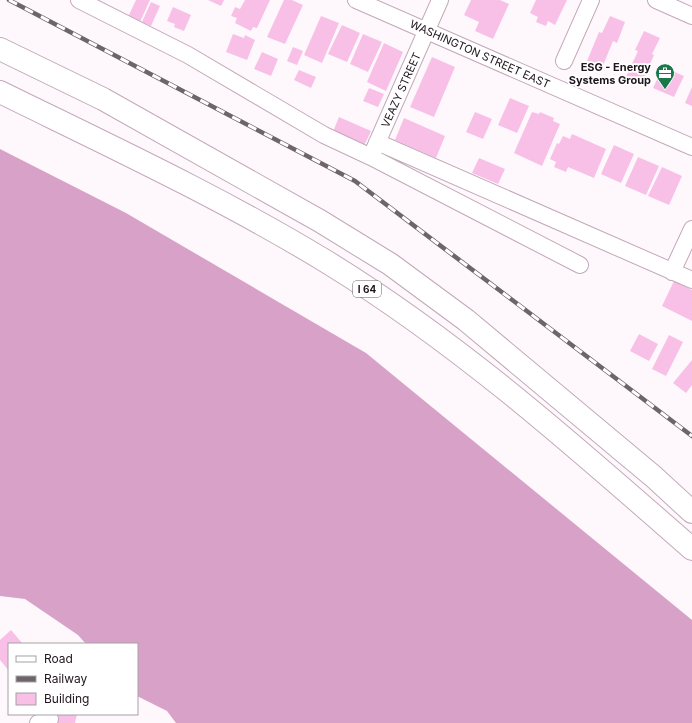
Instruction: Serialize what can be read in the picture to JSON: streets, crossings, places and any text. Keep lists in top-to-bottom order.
{
  "streets": {
    "highway": ["I 64"],
    "street": ["WASHINGTON STREET EAST", "VEAZY STREET"]
  },
  "crossings": [
    ["WASHINGTON STREET EAST", "VEAZY STREET"]
  ],
  "places": {
    "office": ["ESG - Energy Systems Group"]
  },
  "legend": ["Road", "Railway", "Building"]
}
